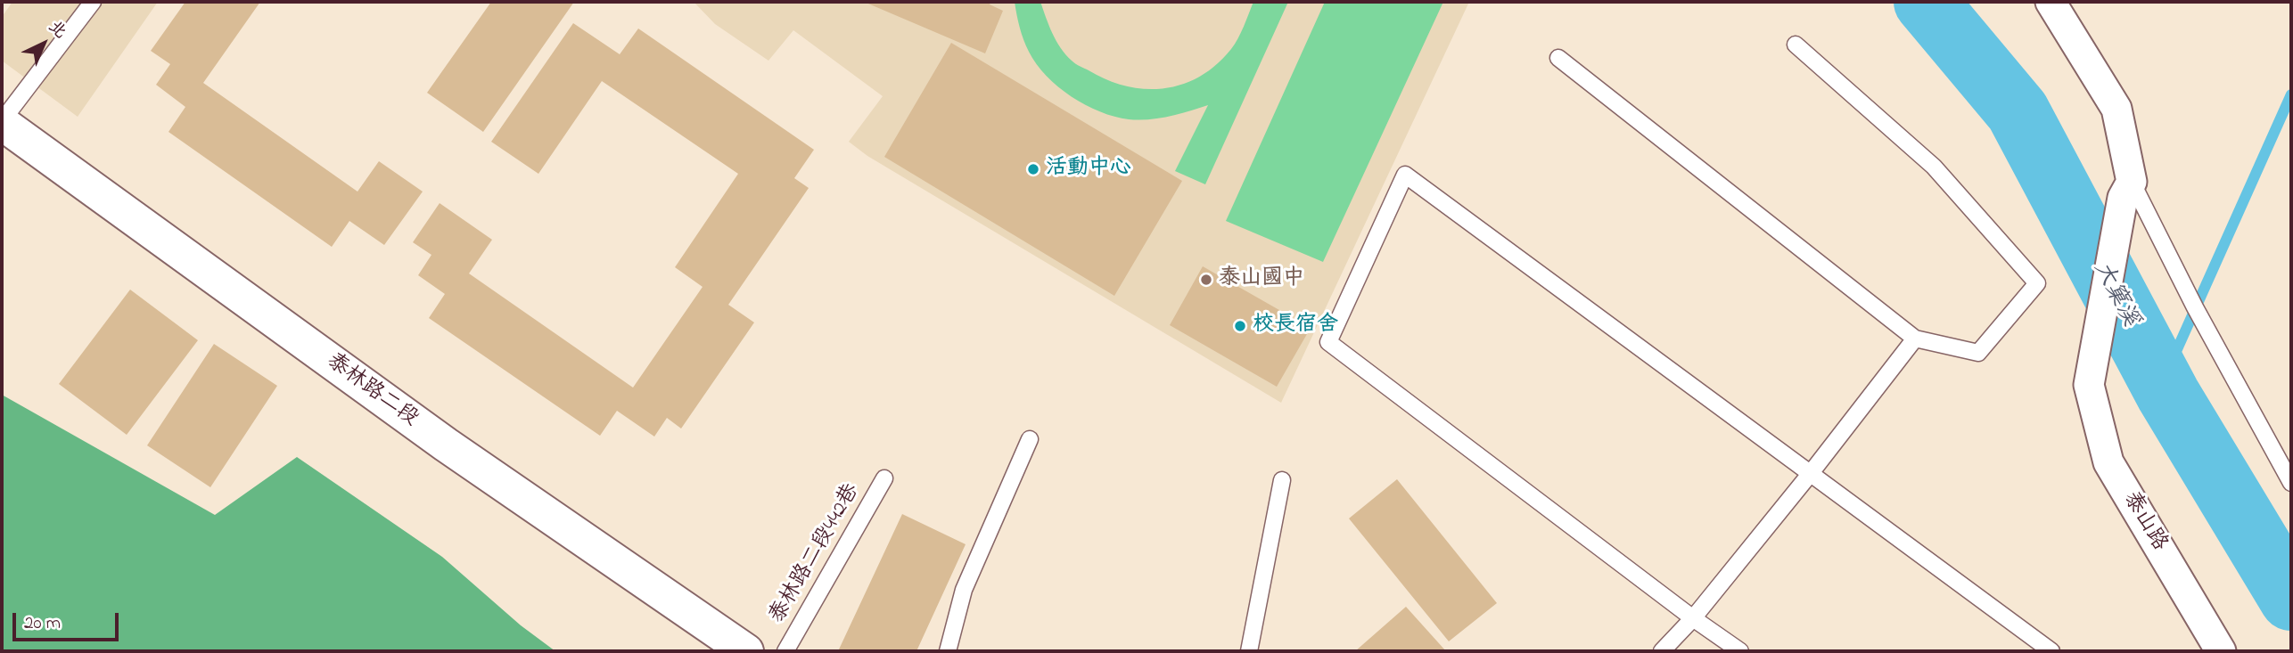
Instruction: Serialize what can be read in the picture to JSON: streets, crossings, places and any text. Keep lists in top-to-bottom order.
{
  "streets": {
    "main road": ["泰林路二段"],
    "street": ["泰山路"],
    "lane": ["泰林路二段442巷"]
  },
  "water": ["大窠溪"],
  "places": ["活動中心", "泰山國中", "校長宿舍"],
  "scale_bar": "20 m",
  "north": "top right"
}
